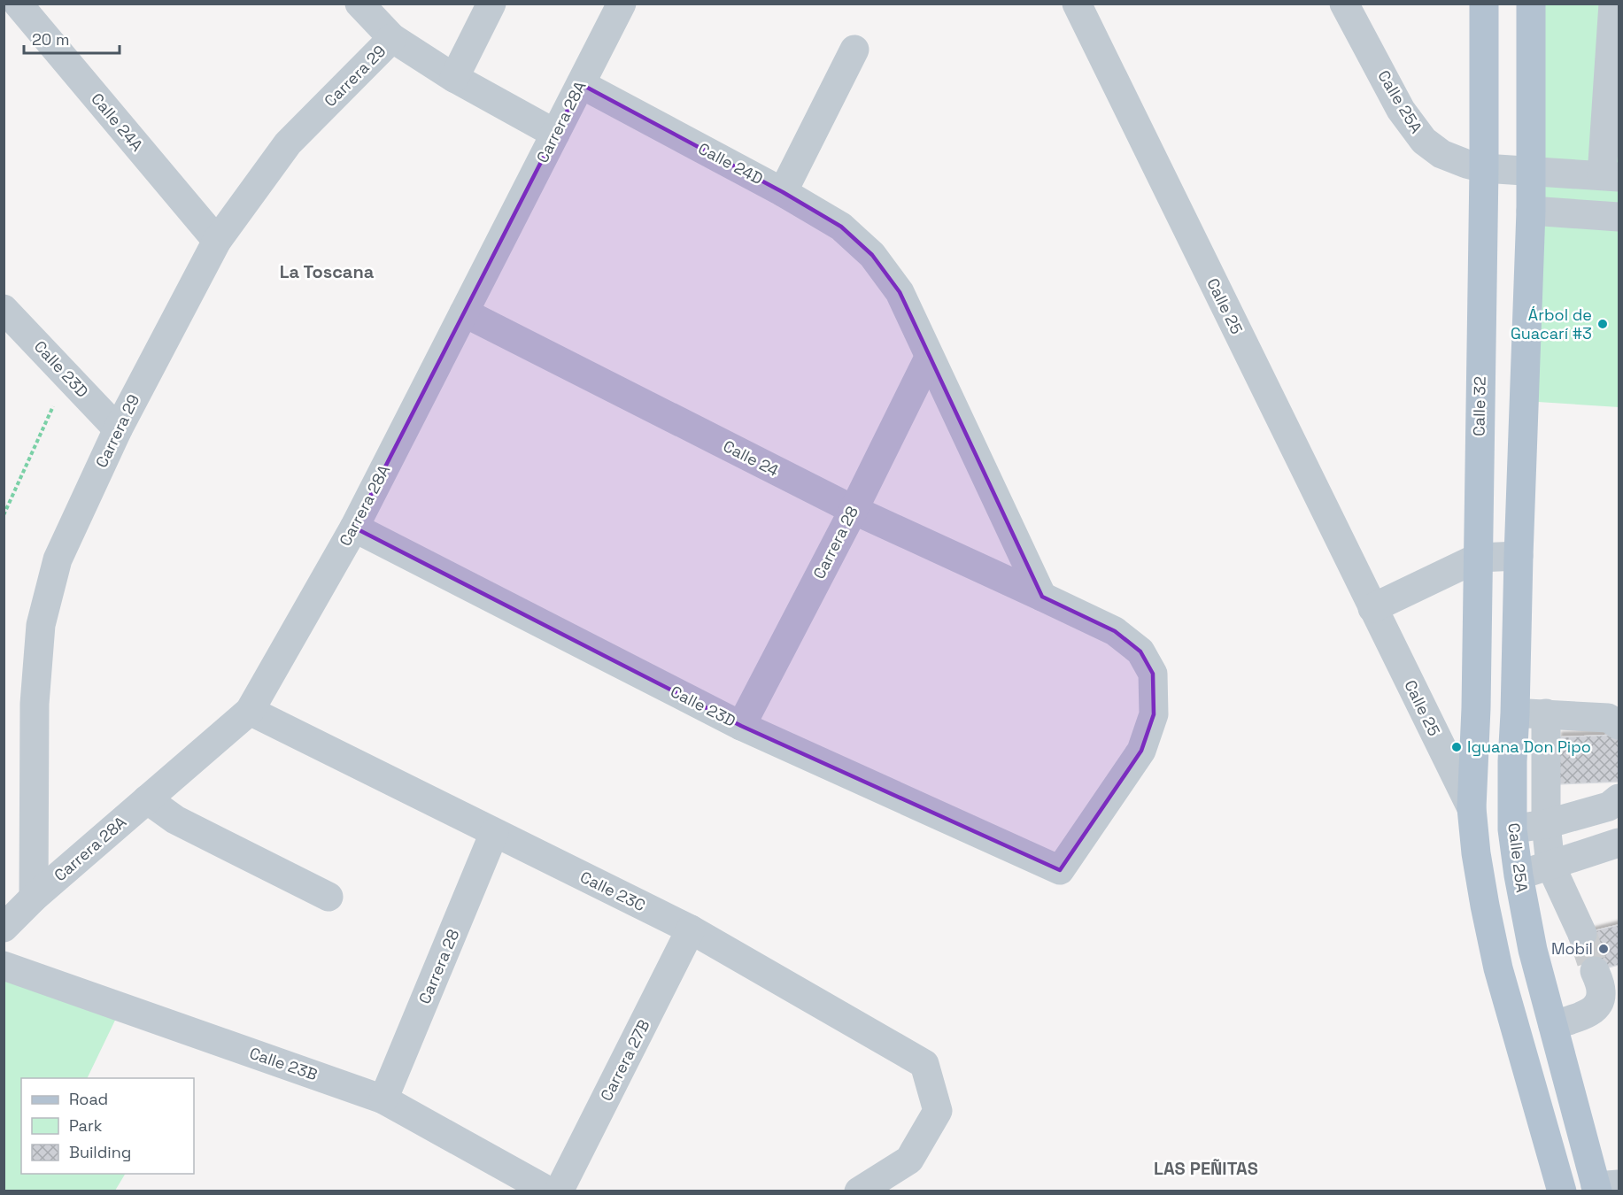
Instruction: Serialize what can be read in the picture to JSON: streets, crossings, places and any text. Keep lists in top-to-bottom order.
{
  "streets": {
    "main road": ["Calle 25A", "Calle 32"],
    "street": [
      "Carrera 29",
      "Calle 24A",
      "Carrera 28A",
      "Calle 24D",
      "Calle 25",
      "Calle 23D",
      "Calle 24",
      "Carrera 28",
      "Calle 23C",
      "Carrera 27B",
      "Calle 23B"
    ]
  },
  "crossings": [
    ["Carrera 29", "Calle 24A"],
    ["Carrera 29", "Carrera 28A"],
    ["Carrera 29", "Calle 23D"],
    ["Calle 25A", "Calle 32"],
    ["Carrera 28A", "Calle 24D"],
    ["Carrera 28A", "Calle 23D"],
    ["Carrera 28A", "Calle 24"],
    ["Carrera 28A", "Calle 23C"],
    ["Calle 24D", "Calle 24"],
    ["Calle 24D", "Carrera 28"],
    ["Calle 25", "Calle 32"],
    ["Calle 23D", "Calle 24"],
    ["Calle 23D", "Carrera 28"],
    ["Calle 24", "Carrera 28"],
    ["Carrera 28", "Calle 23C"],
    ["Carrera 28", "Calle 23B"],
    ["Calle 23C", "Carrera 27B"]
  ],
  "districts": ["La Toscana", "LAS PEÑITAS"],
  "places": ["Árbol de Guacarí #3", "Iguana Don Pipo", "Mobil"],
  "legend": ["Road", "Park", "Building"],
  "scale_bar": "20 m"
}
